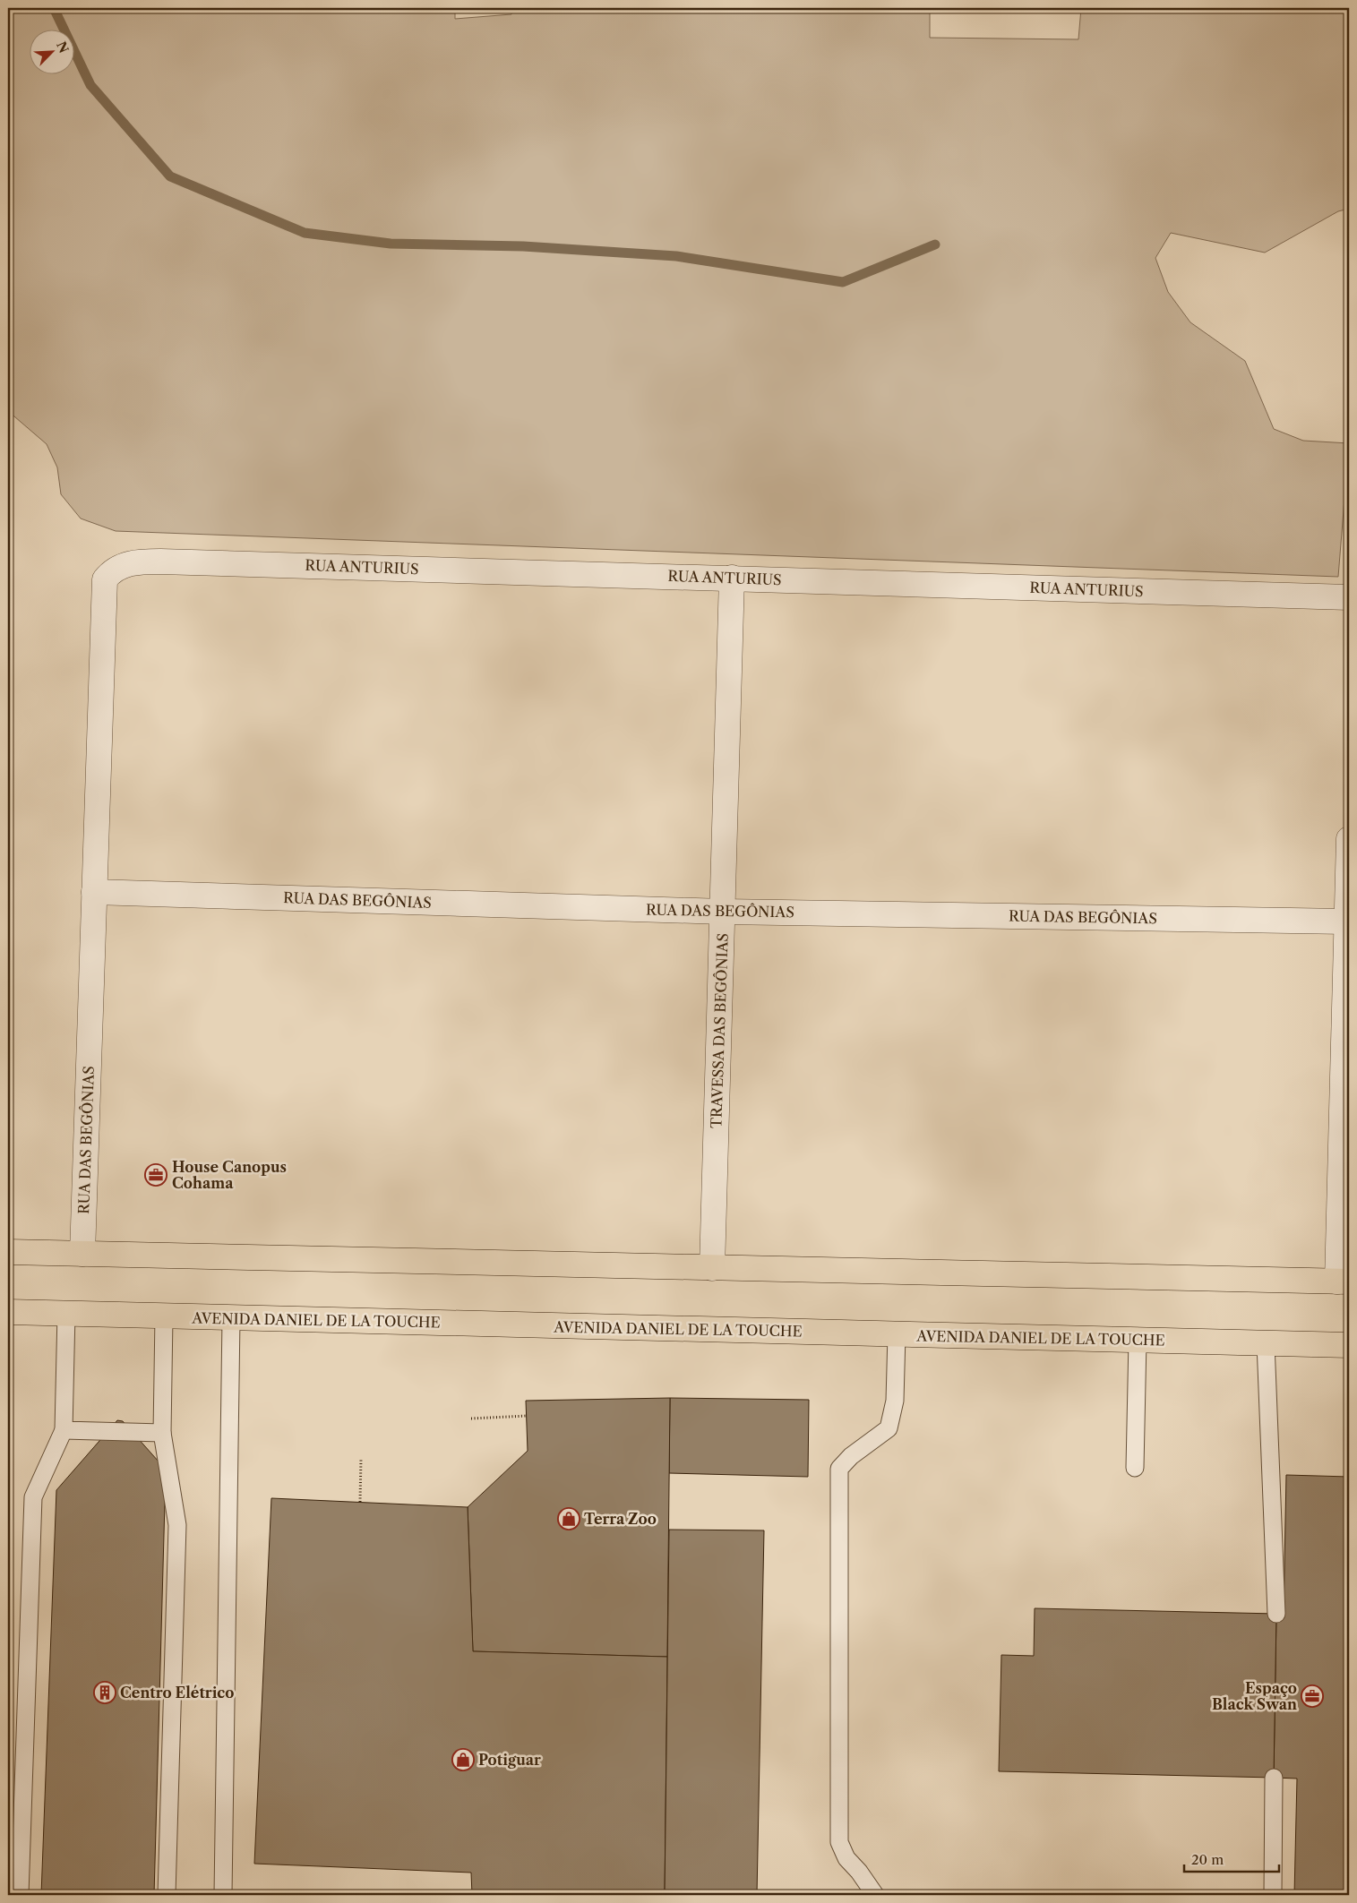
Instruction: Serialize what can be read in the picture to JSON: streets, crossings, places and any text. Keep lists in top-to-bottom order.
{
  "streets": {
    "main road": ["AVENIDA DANIEL DE LA TOUCHE"],
    "street": ["RUA ANTURIUS", "RUA DAS BEGÔNIAS", "TRAVESSA DAS BEGÔNIAS"]
  },
  "crossings": [
    ["RUA ANTURIUS", "RUA DAS BEGÔNIAS"],
    ["RUA ANTURIUS", "TRAVESSA DAS BEGÔNIAS"],
    ["RUA DAS BEGÔNIAS", "TRAVESSA DAS BEGÔNIAS"]
  ],
  "places": {
    "office": ["House Canopus Cohama", "Espaço Black Swan"],
    "shop": ["Terra Zoo", "Potiguar"],
    "building": ["Centro Elétrico"]
  },
  "scale_bar": "20 m",
  "north": "top right"
}
